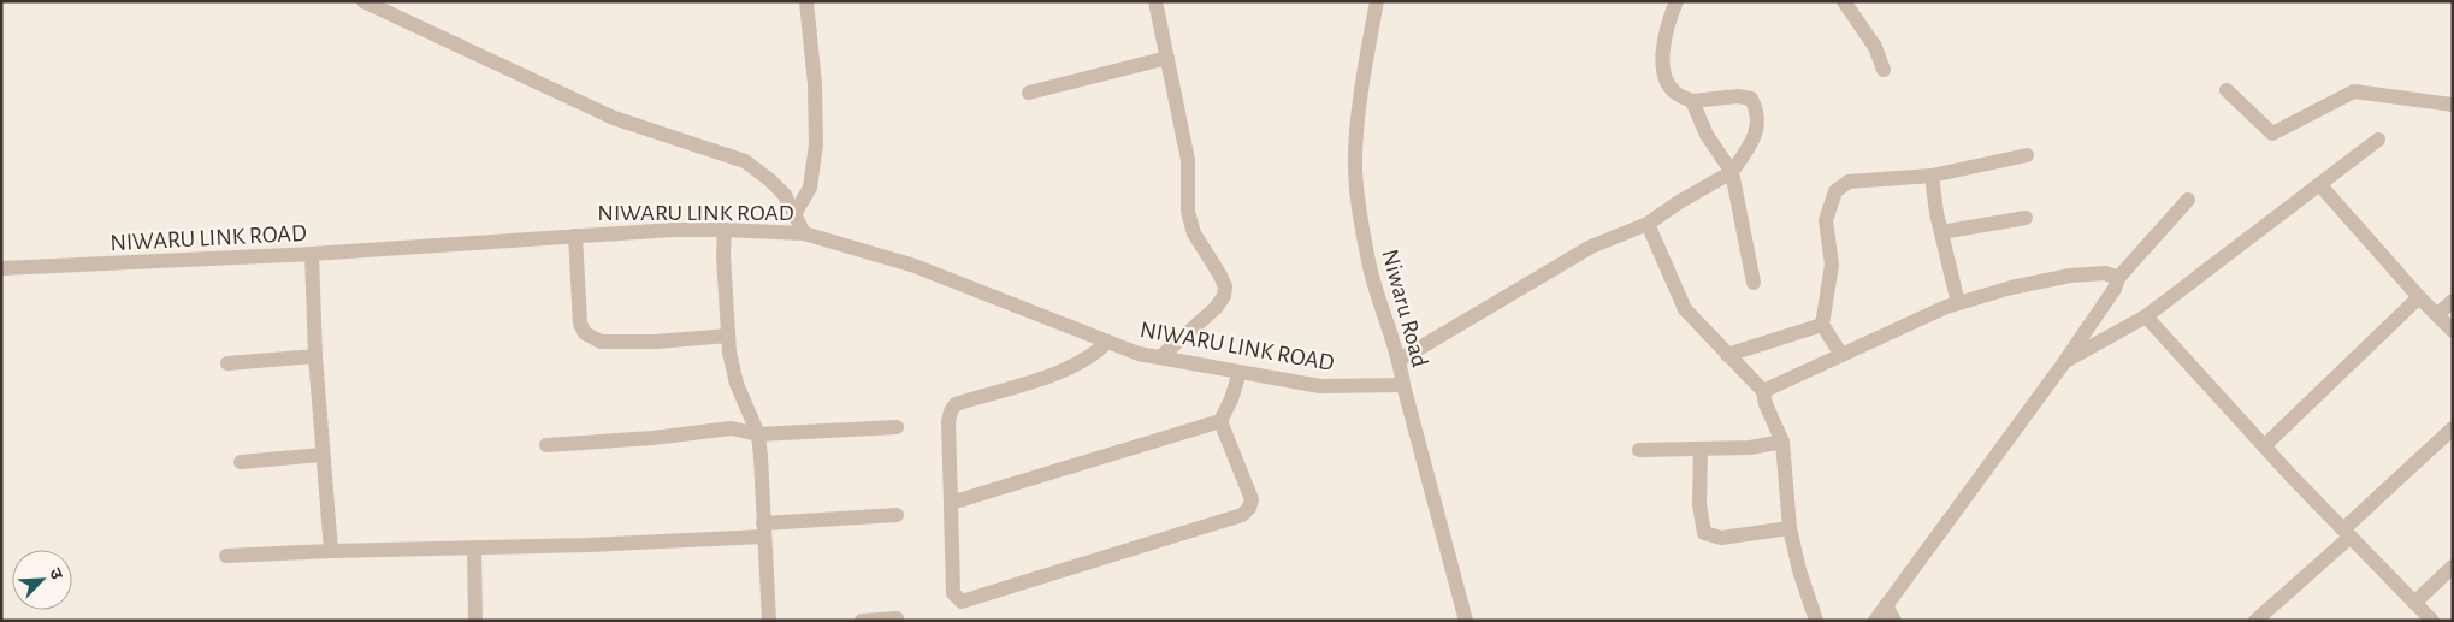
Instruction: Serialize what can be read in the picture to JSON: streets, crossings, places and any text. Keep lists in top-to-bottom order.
{
  "streets": {
    "street": ["NIWARU LINK ROAD", "Niwaru Road"]
  },
  "crossings": [
    ["NIWARU LINK ROAD", "Niwaru Road"]
  ],
  "north": "top right"
}
